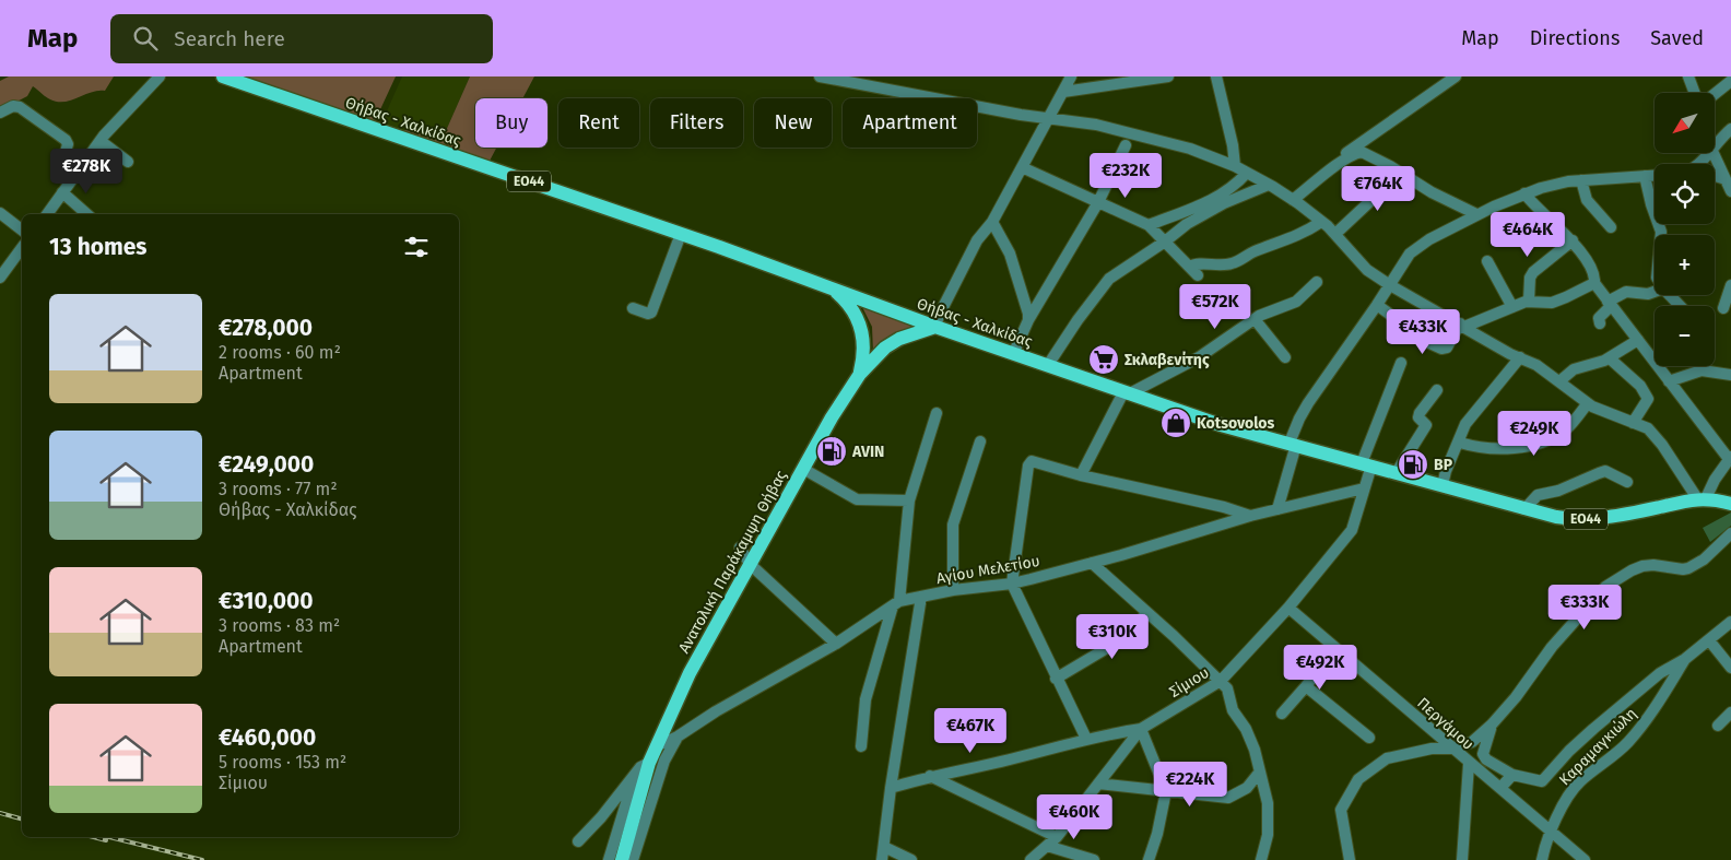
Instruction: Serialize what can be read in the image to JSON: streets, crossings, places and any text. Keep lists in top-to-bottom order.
{
  "streets": {
    "main road": ["Θήβας - Χαλκίδας", "ΕΟ44", "Ανατολική Παράκαμψη Θήβας"],
    "street": [
      "Αγίου Μελετίου",
      "Σίμιου",
      "Περγάμου",
      "Καραμαγκιώλη"
    ]
  },
  "crossings": [
    ["Θήβας - Χαλκίδας", "Ανατολική Παράκαμψη Θήβας"],
    ["Ανατολική Παράκαμψη Θήβας", "Αγίου Μελετίου"],
    ["Αγίου Μελετίου", "Σίμιου"],
    ["Σίμιου", "Περγάμου"],
    ["Περγάμου", "Καραμαγκιώλη"]
  ],
  "places": {
    "supermarket": ["Σκλαβενίτης"],
    "shop": ["Kotsovolos"],
    "fuel station": ["AVIN", "BP"]
  },
  "north": "bottom left",
  "page": {
    "header": "Map",
    "search": "Search here",
    "nav": ["Map", "Directions", "Saved"],
    "map_buttons": ["+", "−"],
    "chip": [
      "Buy",
      "Rent",
      "Filters",
      "New",
      "Apartment"
    ],
    "price": [
      "€278K",
      "€232K",
      "€764K",
      "€464K",
      "€572K",
      "€433K",
      "€249K",
      "€333K",
      "€310K",
      "€492K",
      "€467K",
      "€224K",
      "€460K"
    ],
    "heading": "13 homes",
    "list": [
      {
        "name": "€278,000",
        "note": "2 rooms · 60 m² · Apartment"
      },
      {
        "name": "€249,000",
        "note": "3 rooms · 77 m² · Θήβας - Χαλκίδας"
      },
      {
        "name": "€310,000",
        "note": "3 rooms · 83 m² · Apartment"
      },
      {
        "name": "€460,000",
        "note": "5 rooms · 153 m² · Σίμιου"
      }
    ]
  }
}
